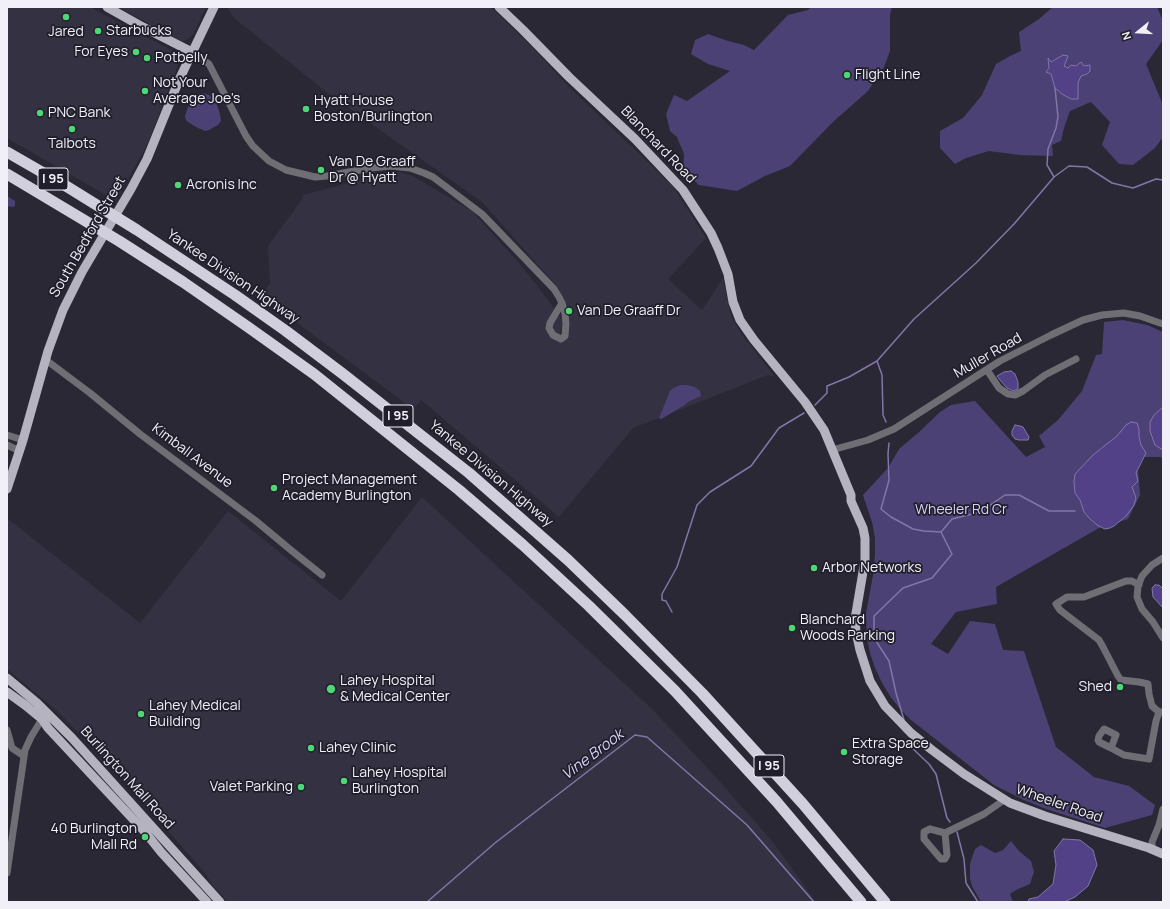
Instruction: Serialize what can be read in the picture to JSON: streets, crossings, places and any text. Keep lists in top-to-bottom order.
{
  "streets": {
    "highway": ["I 95", "Yankee Division Highway"],
    "main road": [
      "Blanchard Road",
      "South Bedford Street",
      "Burlington Mall Road",
      "Wheeler Road"
    ],
    "street": ["Muller Road", "Kimball Avenue"]
  },
  "crossings": [
    ["Blanchard Road", "Muller Road"],
    ["Blanchard Road", "Wheeler Road"],
    ["South Bedford Street", "Kimball Avenue"],
    ["Muller Road", "Wheeler Road"]
  ],
  "water": ["Vine Brook"],
  "parks": ["Wheeler Rd Cr"],
  "places": [
    "Jared",
    "Starbucks",
    "For Eyes",
    "Potbelly",
    "Flight Line",
    "Not Your Average Joe's",
    "Hyatt House Boston/Burlington",
    "PNC Bank",
    "Talbots",
    "Van De Graaff Dr @ Hyatt",
    "Acronis Inc",
    "Van De Graaff Dr",
    "Project Management Academy Burlington",
    "Arbor Networks",
    "Blanchard Woods Parking",
    "Shed",
    "Lahey Hospital & Medical Center",
    "Lahey Medical Building",
    "Lahey Clinic",
    "Extra Space Storage",
    "Lahey Hospital Burlington",
    "Valet Parking",
    "40 Burlington Mall Rd"
  ],
  "north": "left"
}
